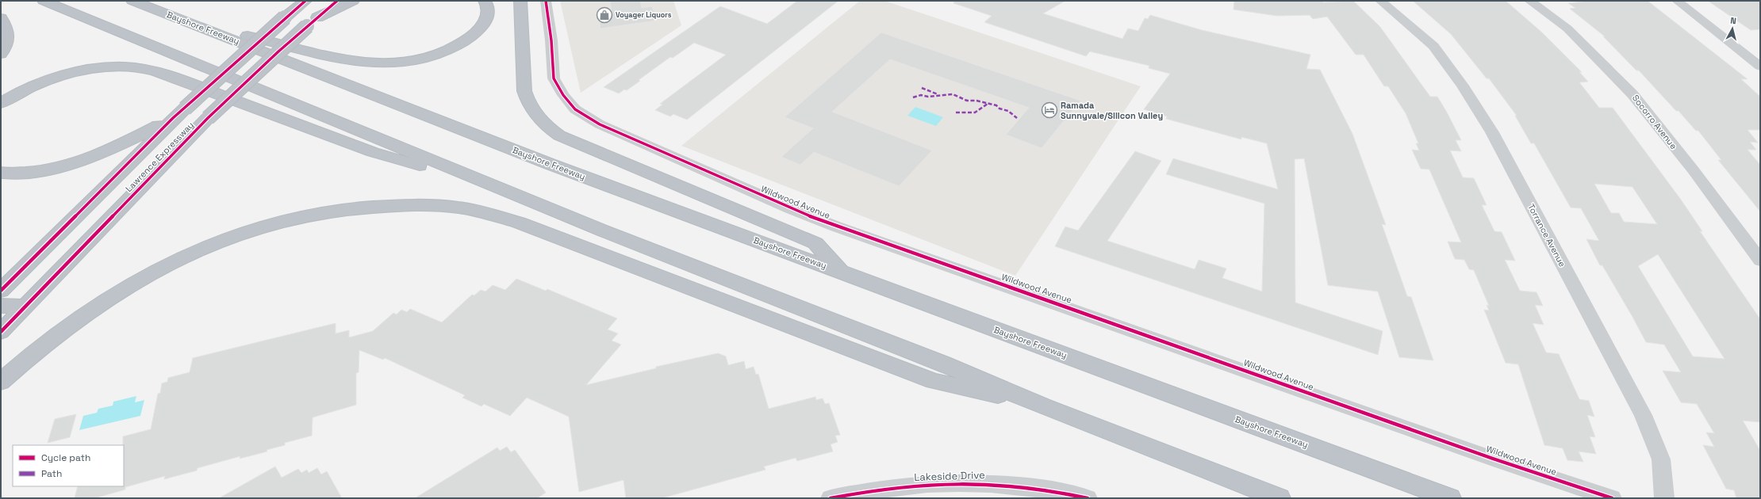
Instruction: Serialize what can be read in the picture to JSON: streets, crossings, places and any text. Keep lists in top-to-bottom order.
{
  "streets": {
    "highway": ["Bayshore Freeway", "Lawrence Expressway"],
    "street": [
      "Socorro Avenue",
      "Wildwood Avenue",
      "Torrance Avenue",
      "Lakeside Drive"
    ]
  },
  "places": {
    "shop": ["Voyager Liquors"],
    "hotel": ["Ramada Sunnyvale/Silicon Valley"]
  },
  "legend": ["Cycle path", "Path"],
  "north": "top"
}
